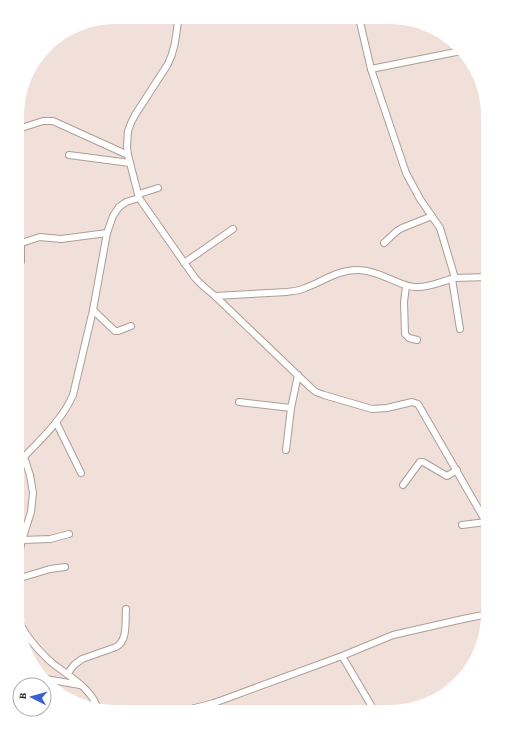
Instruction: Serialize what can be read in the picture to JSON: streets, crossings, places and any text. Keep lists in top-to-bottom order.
{
  "north": "left"
}
